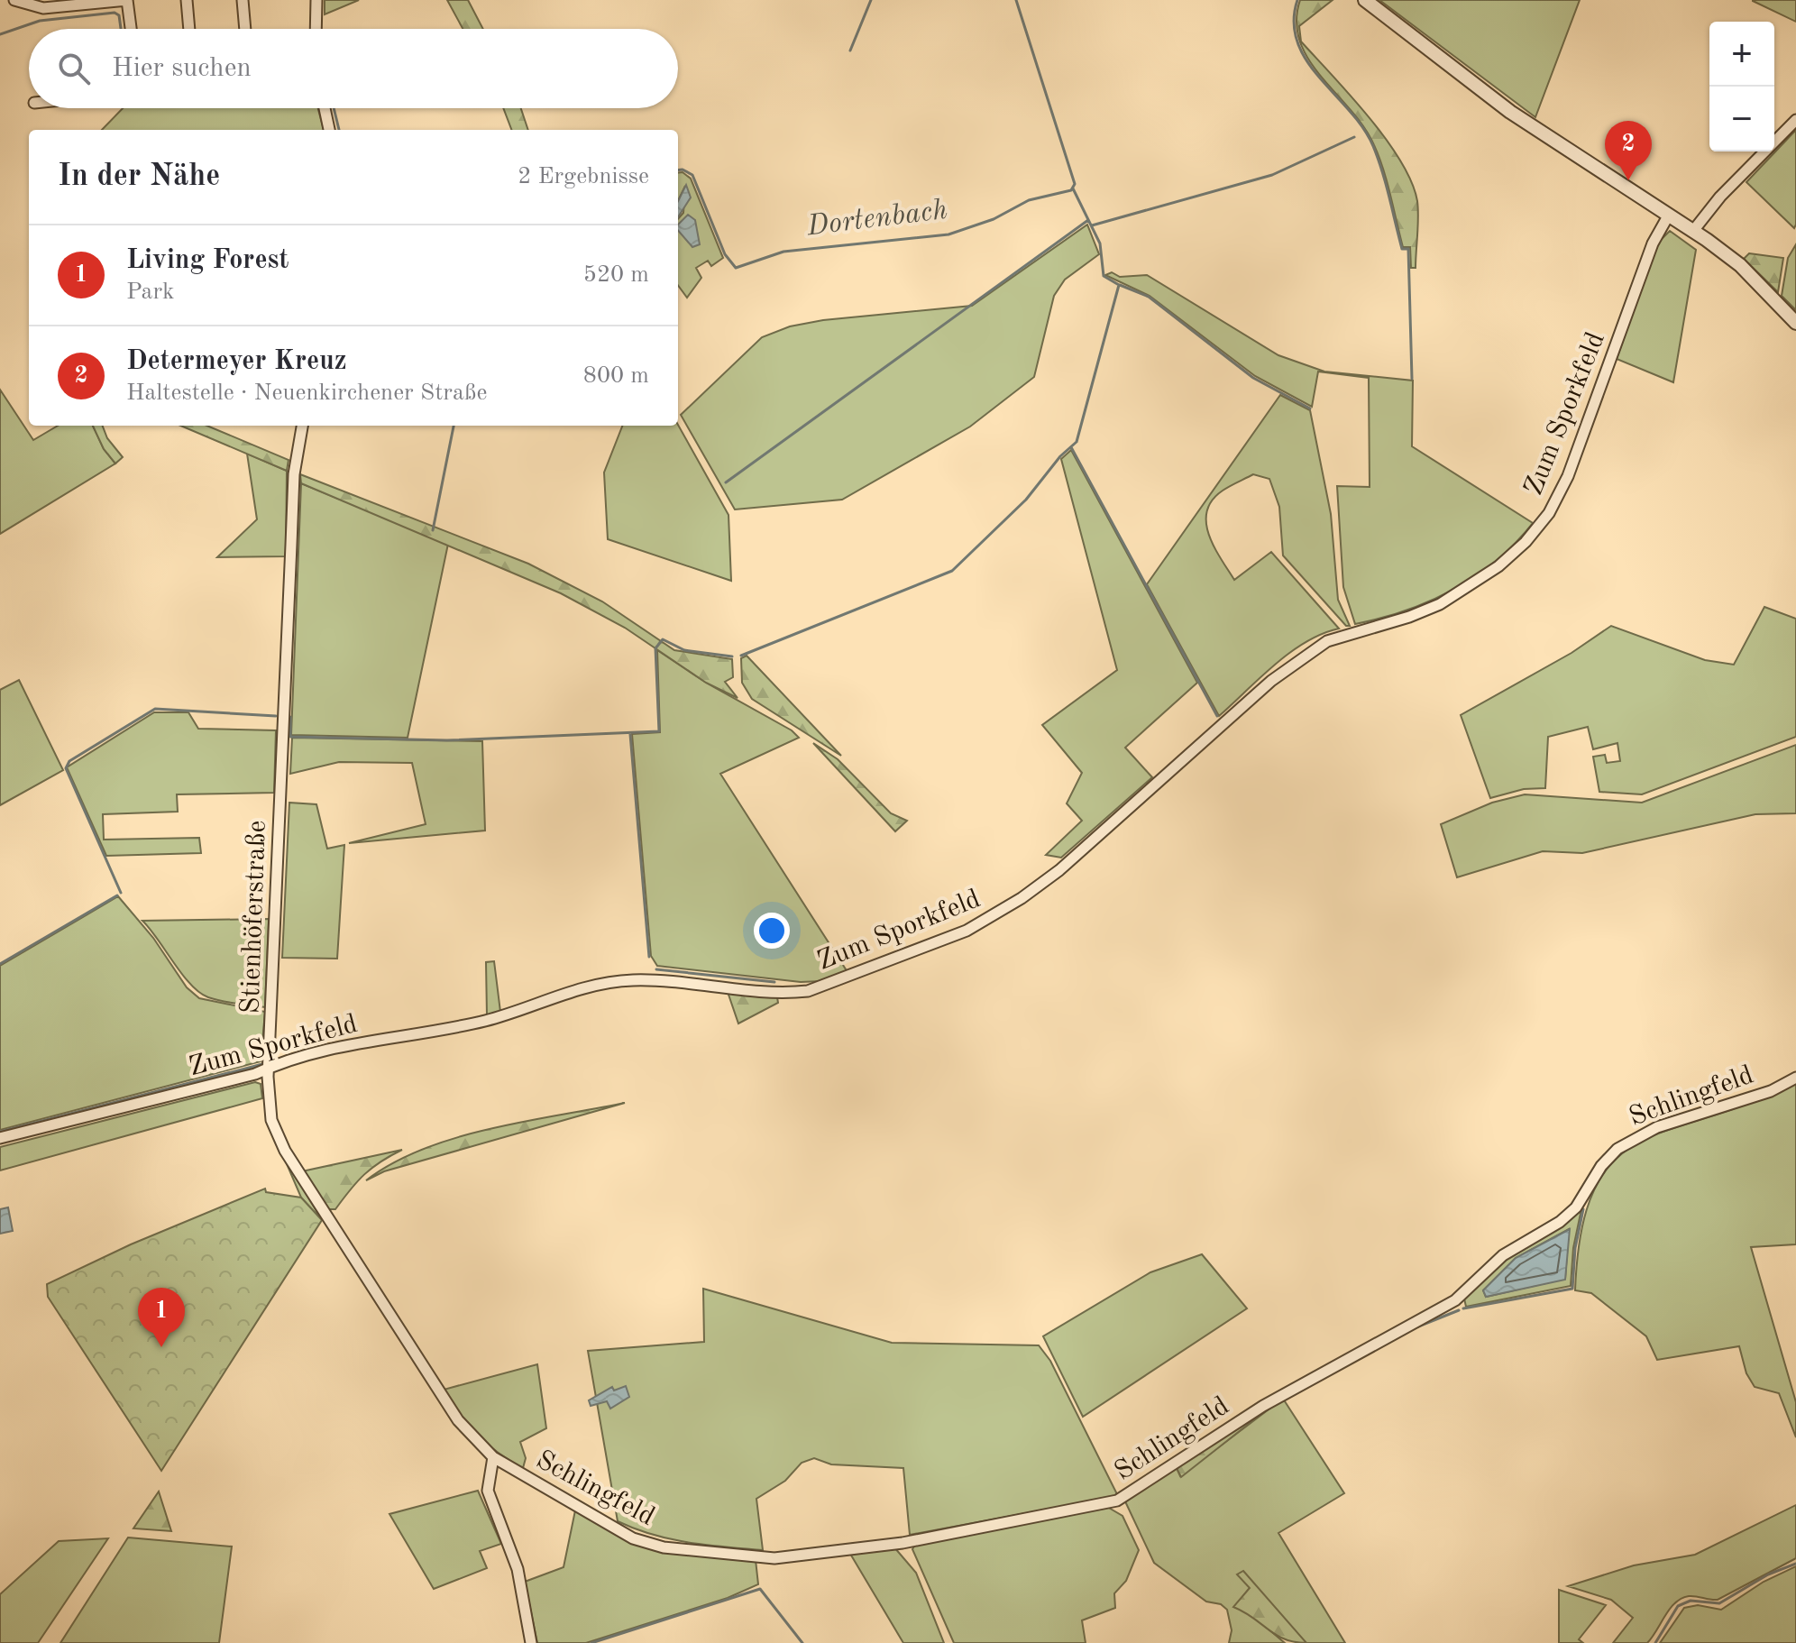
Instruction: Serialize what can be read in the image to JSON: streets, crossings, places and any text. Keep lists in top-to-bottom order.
{
  "streets": {
    "street": ["Zum Sporkfeld", "Stienhöferstraße", "Schlingfeld"]
  },
  "crossings": [
    ["Zum Sporkfeld", "Stienhöferstraße"],
    ["Stienhöferstraße", "Schlingfeld"]
  ],
  "water": ["Dortenbach"],
  "page": {
    "map_buttons": ["+", "−"],
    "search": "Hier suchen",
    "pins": ["2", "1"],
    "heading": ["In der Nähe", "2 Ergebnisse"],
    "list": [
      {
        "mark": "1",
        "name": "Living Forest",
        "note": "Park",
        "value": "520 m"
      },
      {
        "mark": "2",
        "name": "Determeyer Kreuz",
        "note": "Haltestelle · Neuenkirchener Straße",
        "value": "800 m"
      }
    ]
  }
}
